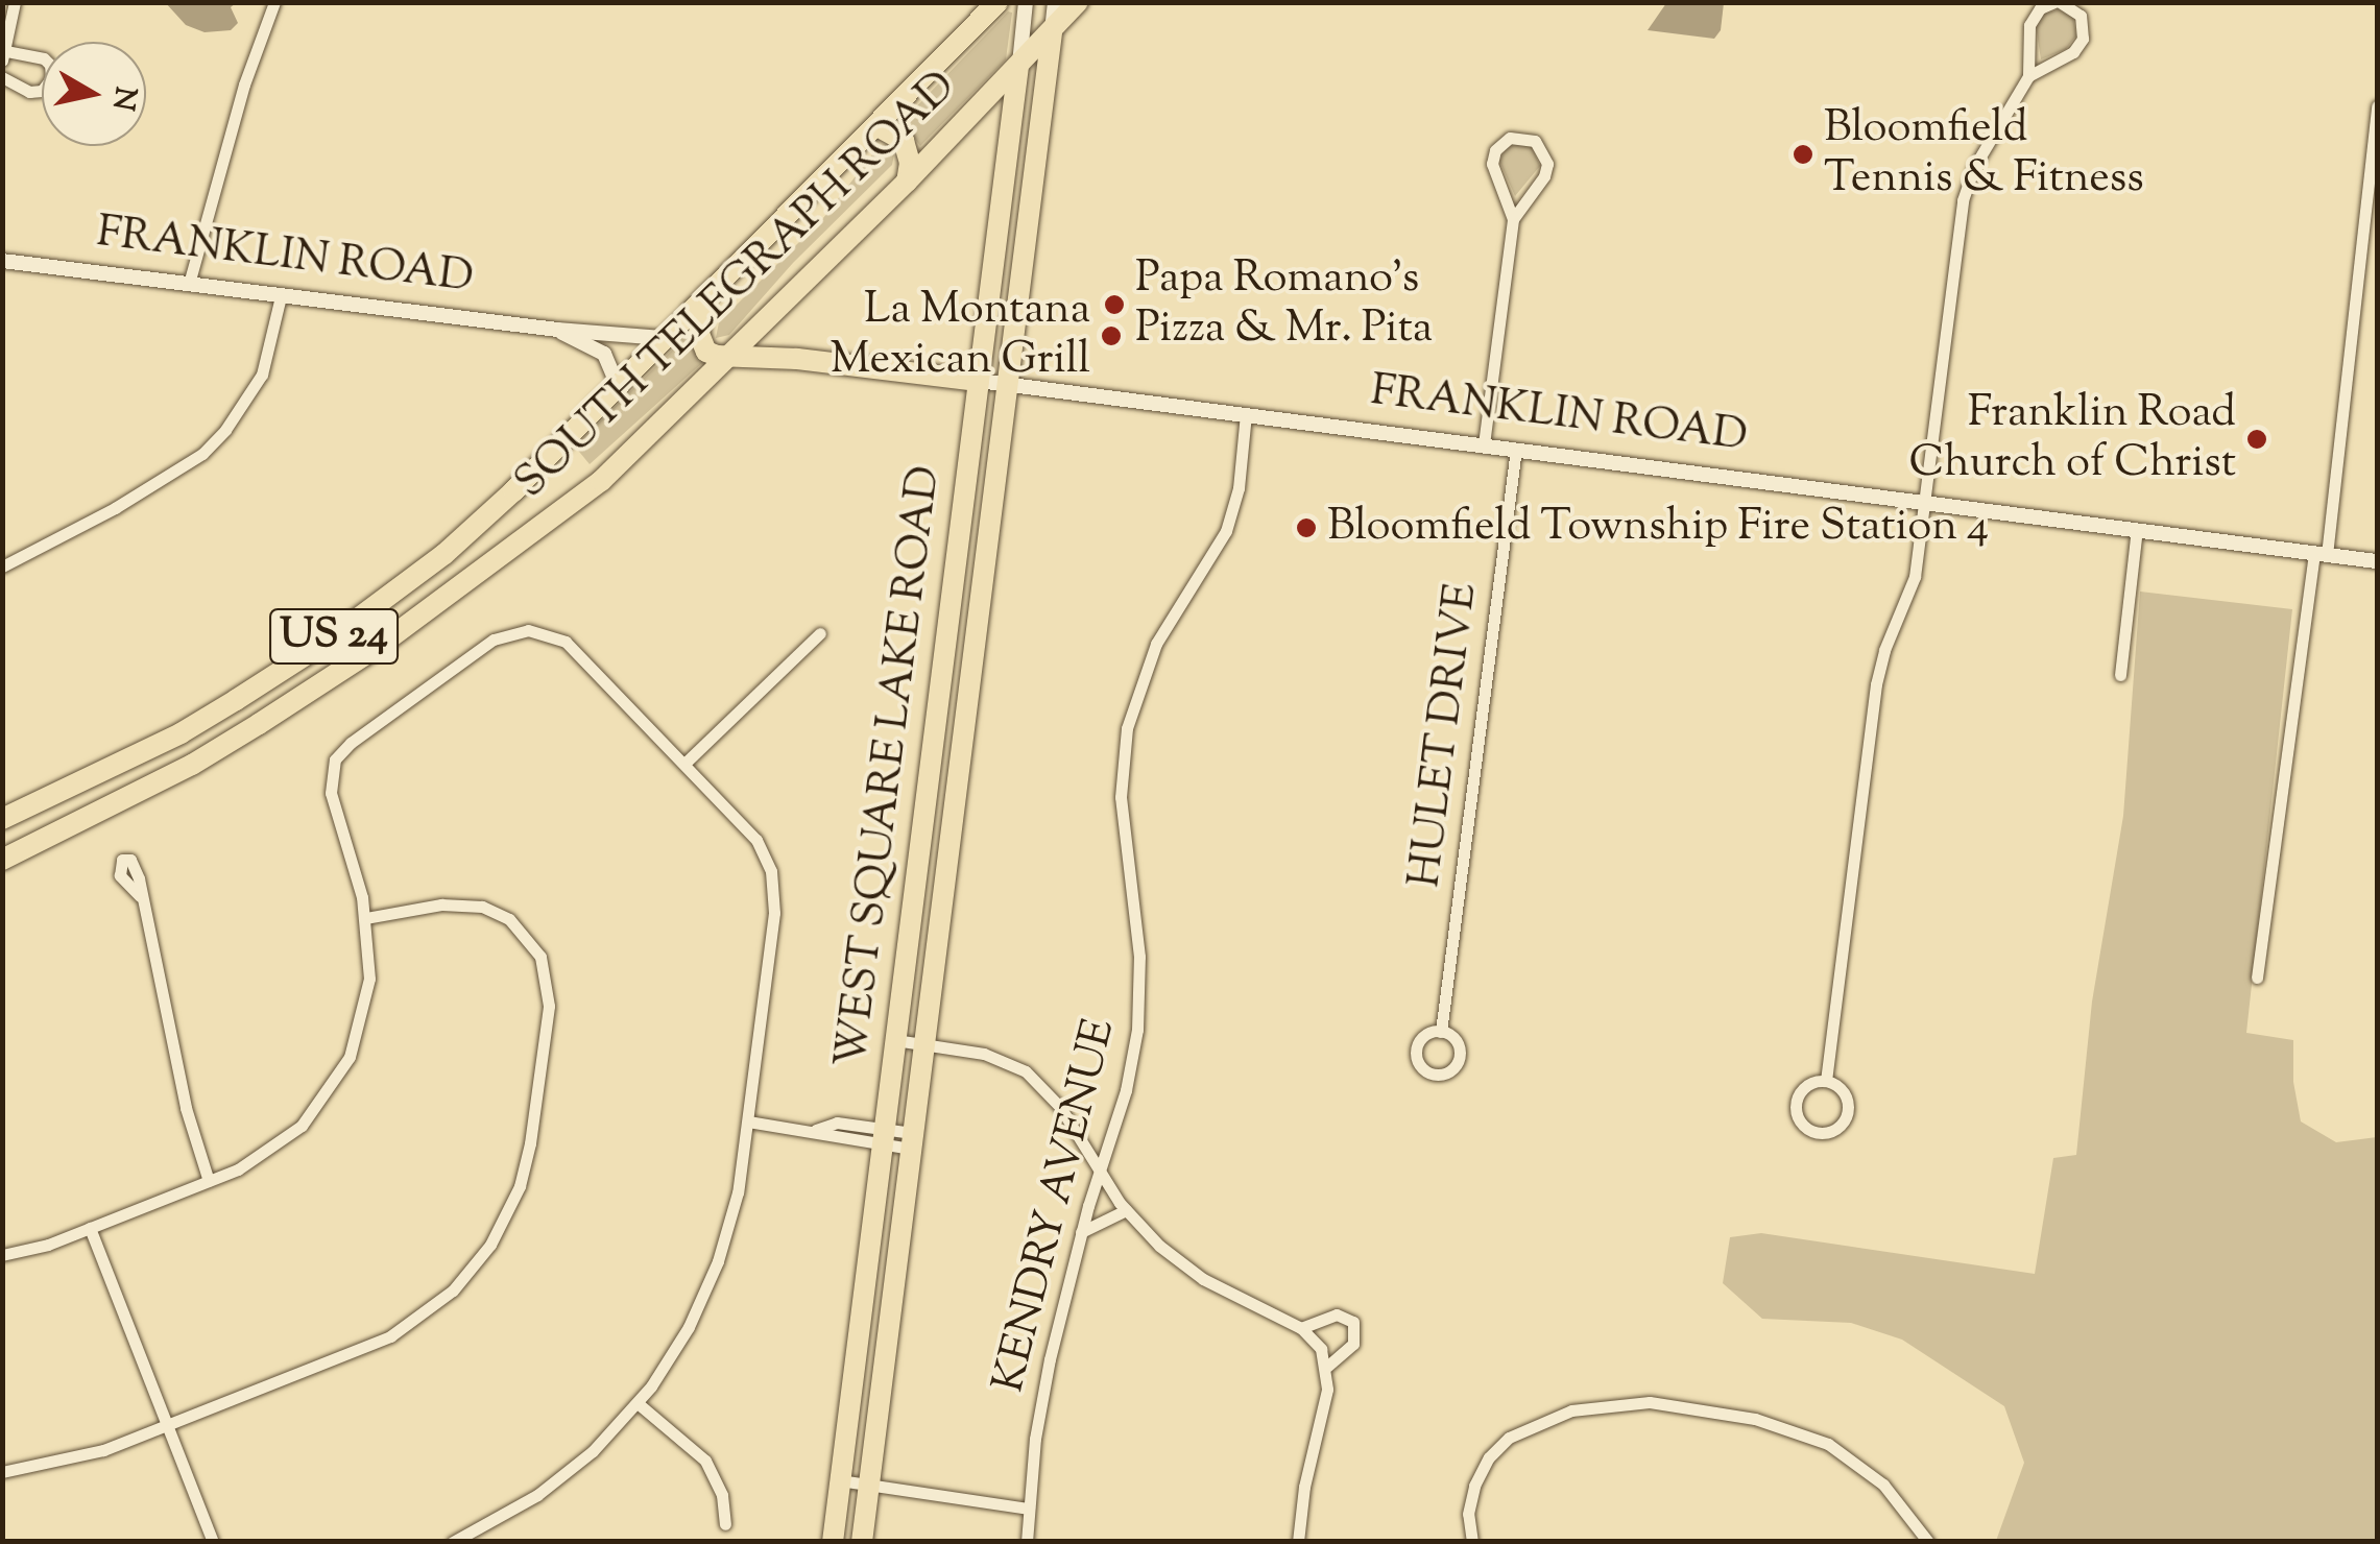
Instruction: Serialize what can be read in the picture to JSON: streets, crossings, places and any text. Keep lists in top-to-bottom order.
{
  "streets": {
    "highway": [
      "FRANKLIN ROAD",
      "SOUTH TELEGRAPH ROAD",
      "US 24",
      "WEST SQUARE LAKE ROAD"
    ],
    "street": ["HULET DRIVE", "KENDRY AVENUE"]
  },
  "crossings": [
    ["FRANKLIN ROAD", "SOUTH TELEGRAPH ROAD"],
    ["FRANKLIN ROAD", "HULET DRIVE"],
    ["FRANKLIN ROAD", "WEST SQUARE LAKE ROAD"],
    ["FRANKLIN ROAD", "KENDRY AVENUE"],
    ["SOUTH TELEGRAPH ROAD", "WEST SQUARE LAKE ROAD"]
  ],
  "places": [
    "Bloomfield Tennis & Fitness",
    "Papa Romano's Pizza & Mr. Pita",
    "La Montana Mexican Grill",
    "Franklin Road Church of Christ",
    "Bloomfield Township Fire Station 4"
  ],
  "north": "right"
}
